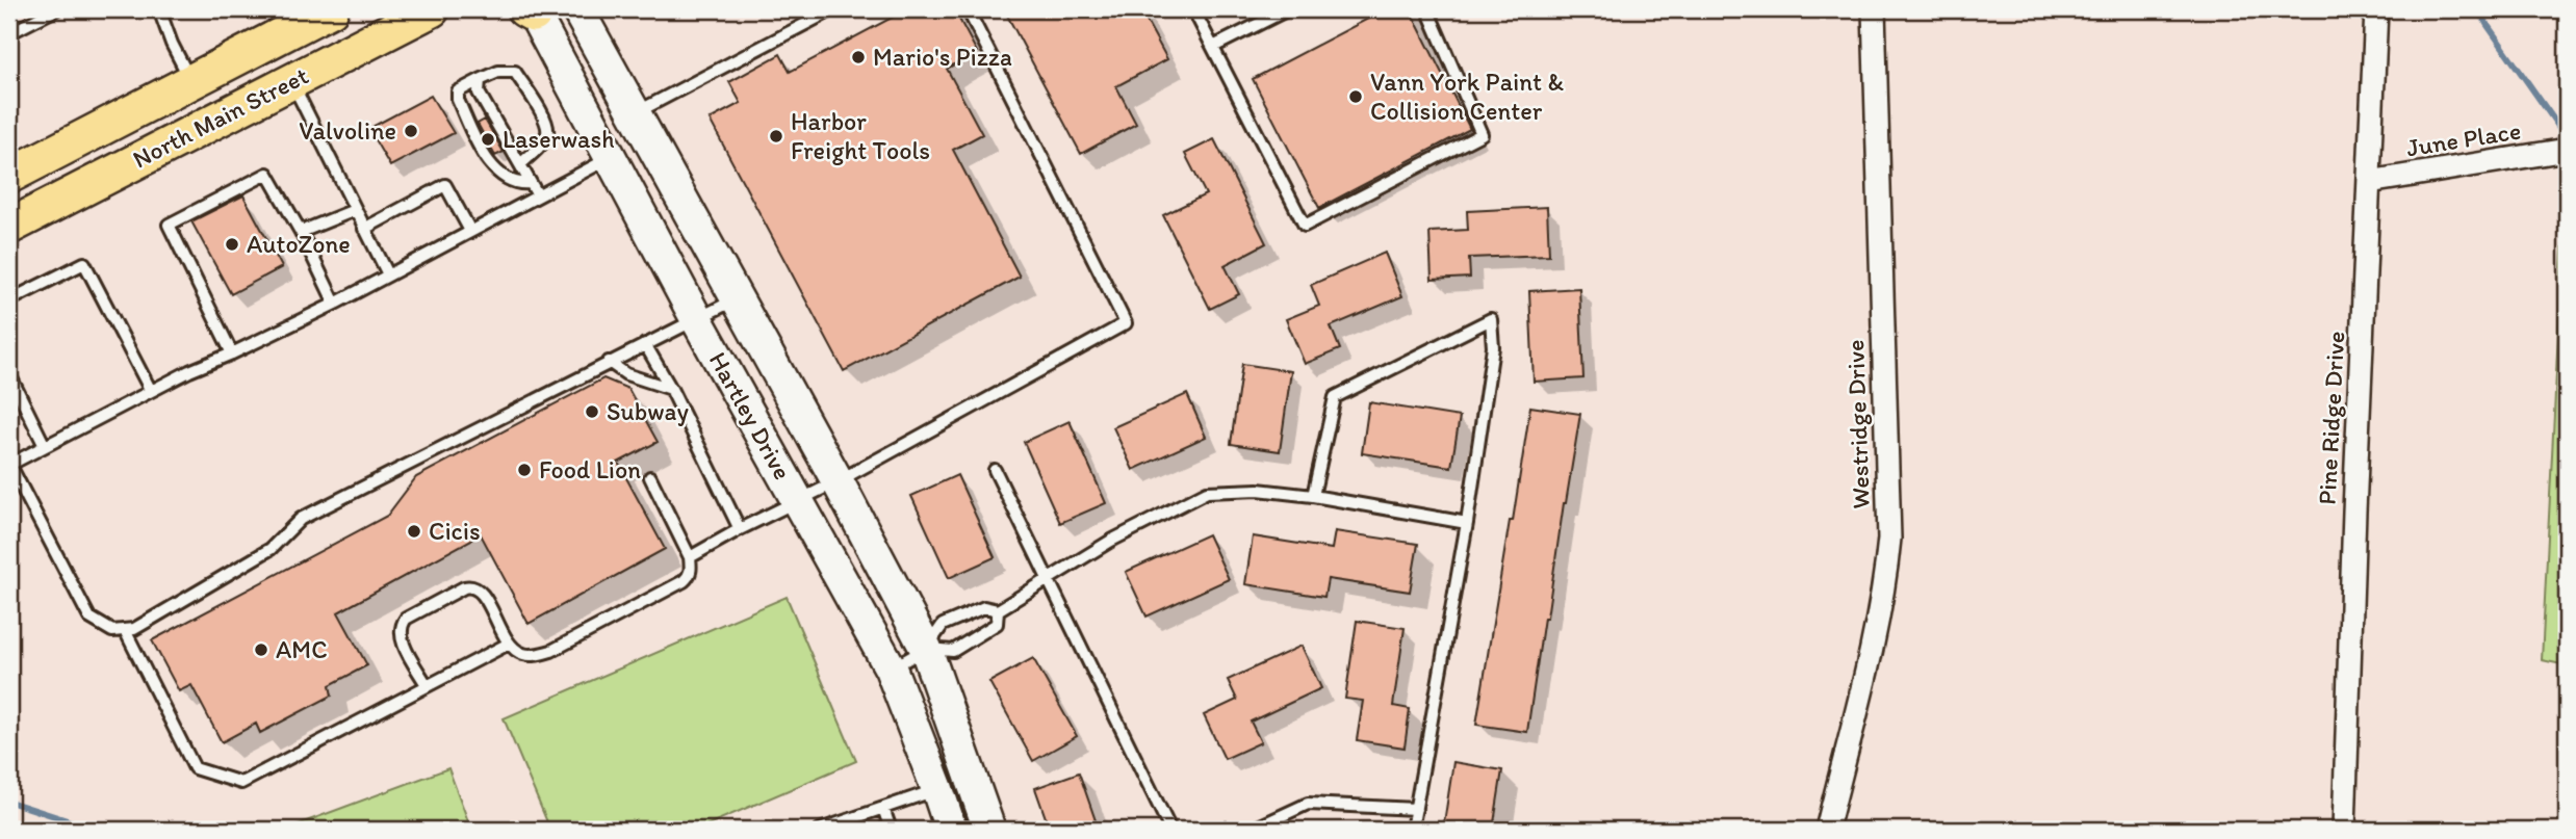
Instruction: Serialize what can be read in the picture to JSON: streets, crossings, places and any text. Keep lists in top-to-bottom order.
{
  "streets": {
    "main road": ["North Main Street"],
    "street": [
      "June Place",
      "Hartley Drive",
      "Pine Ridge Drive",
      "Westridge Drive"
    ]
  },
  "crossings": [
    ["June Place", "Pine Ridge Drive"]
  ],
  "places": [
    "Mario's Pizza",
    "Vann York Paint & Collision Center",
    "Valvoline",
    "Harbor Freight Tools",
    "Laserwash",
    "AutoZone",
    "Subway",
    "Food Lion",
    "Cicis",
    "AMC"
  ]
}
